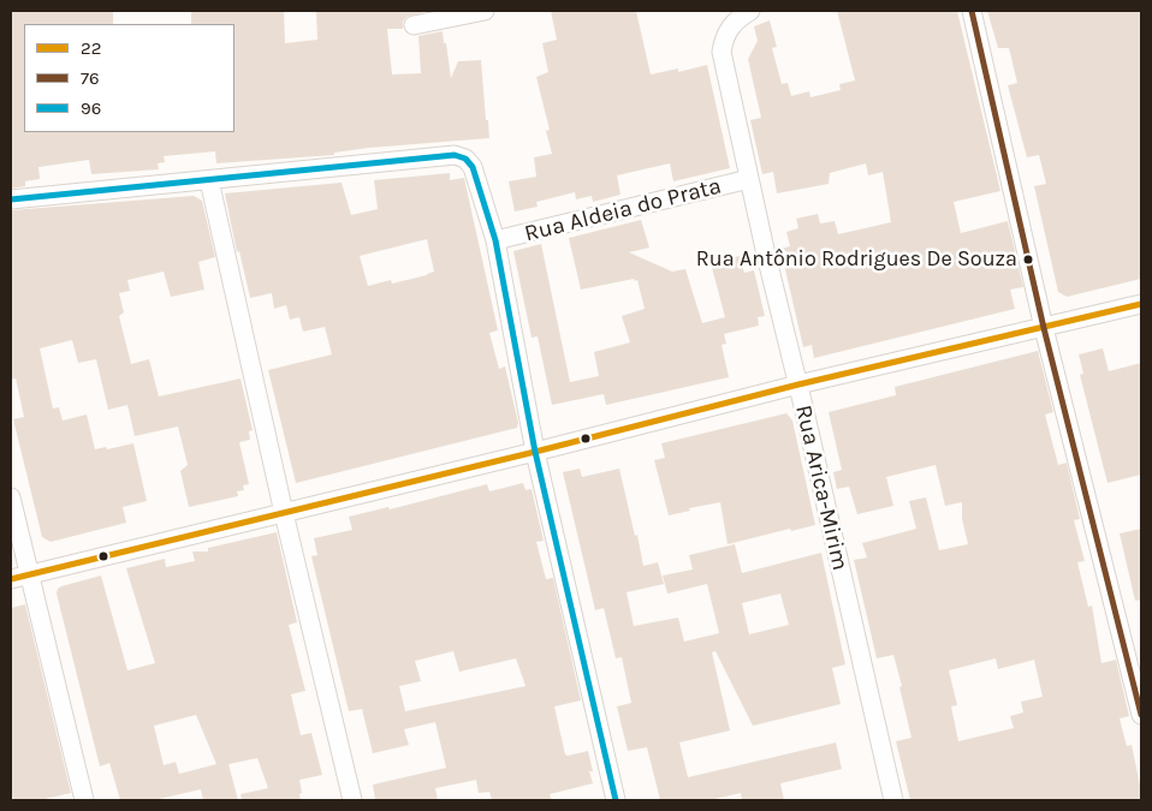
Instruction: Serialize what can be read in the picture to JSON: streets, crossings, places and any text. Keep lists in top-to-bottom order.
{
  "streets": {
    "street": ["Rua Aldeia do Prata", "Rua Arica-Mirim"]
  },
  "crossings": [
    ["Rua Aldeia do Prata", "Rua Arica-Mirim"]
  ],
  "places": ["Rua Antônio Rodrigues De Souza"],
  "lines": ["transit line 76", "transit line 96", "transit line 22"],
  "legend": ["22", "76", "96"]
}
